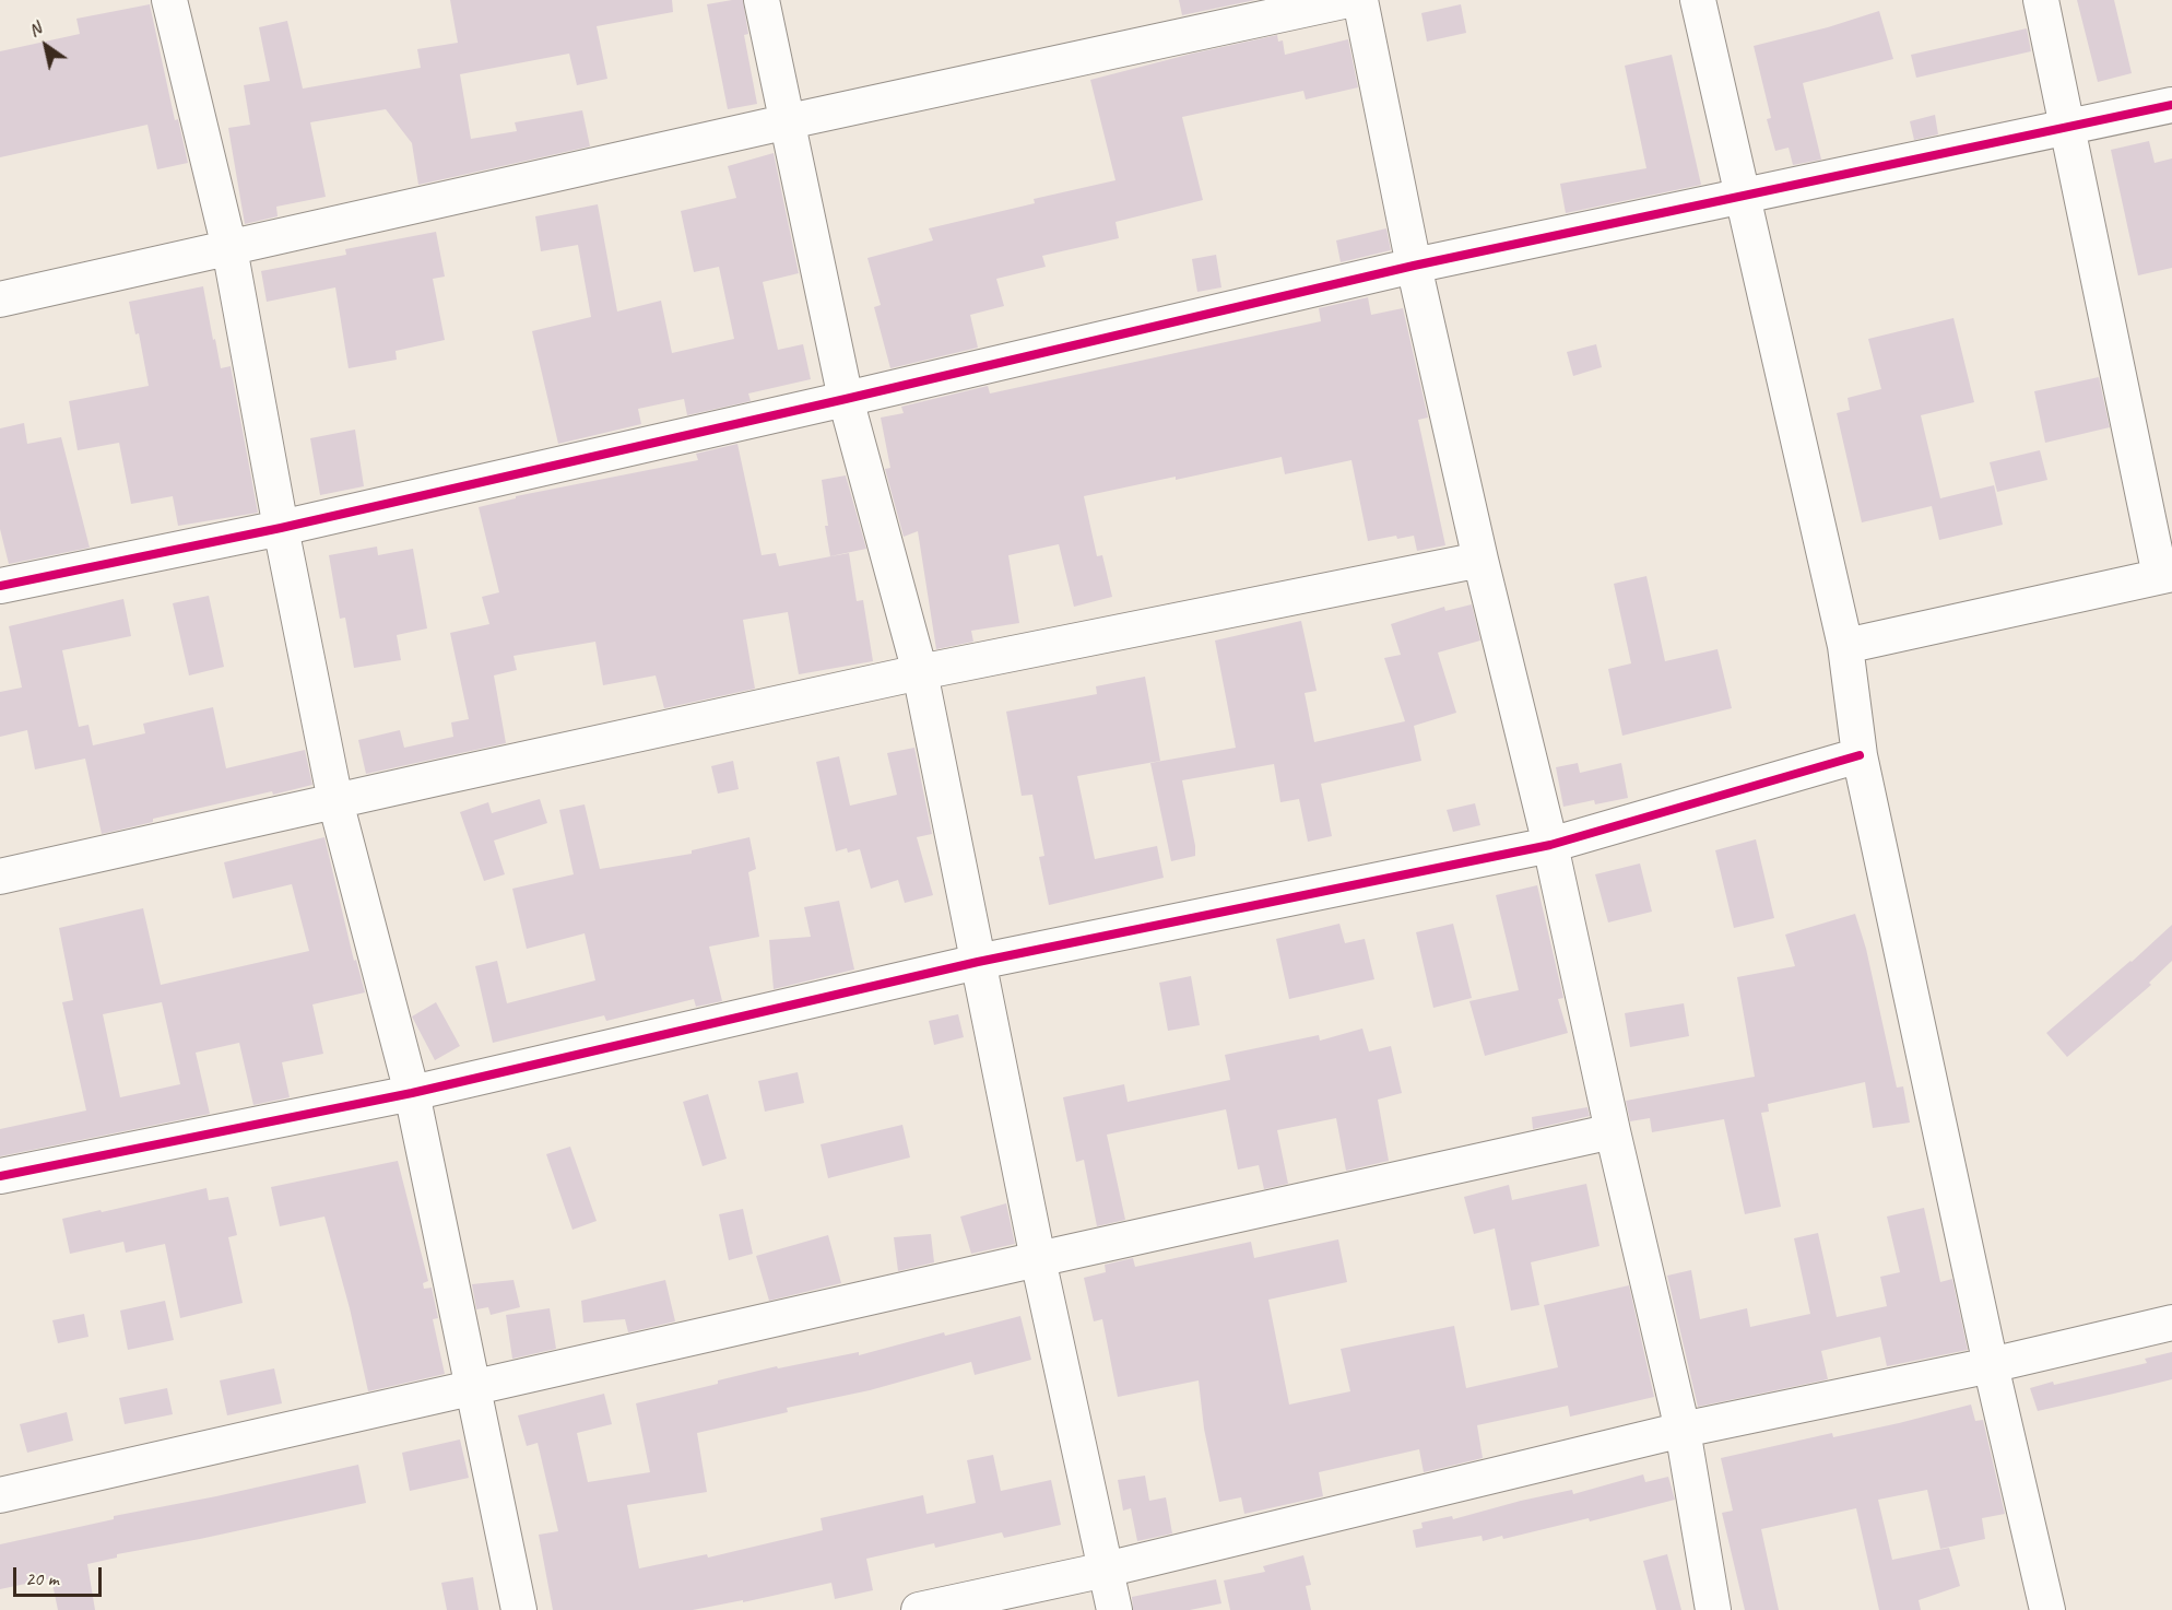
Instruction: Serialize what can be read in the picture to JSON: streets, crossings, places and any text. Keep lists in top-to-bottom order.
{
  "scale_bar": "20 m",
  "north": "top left"
}
